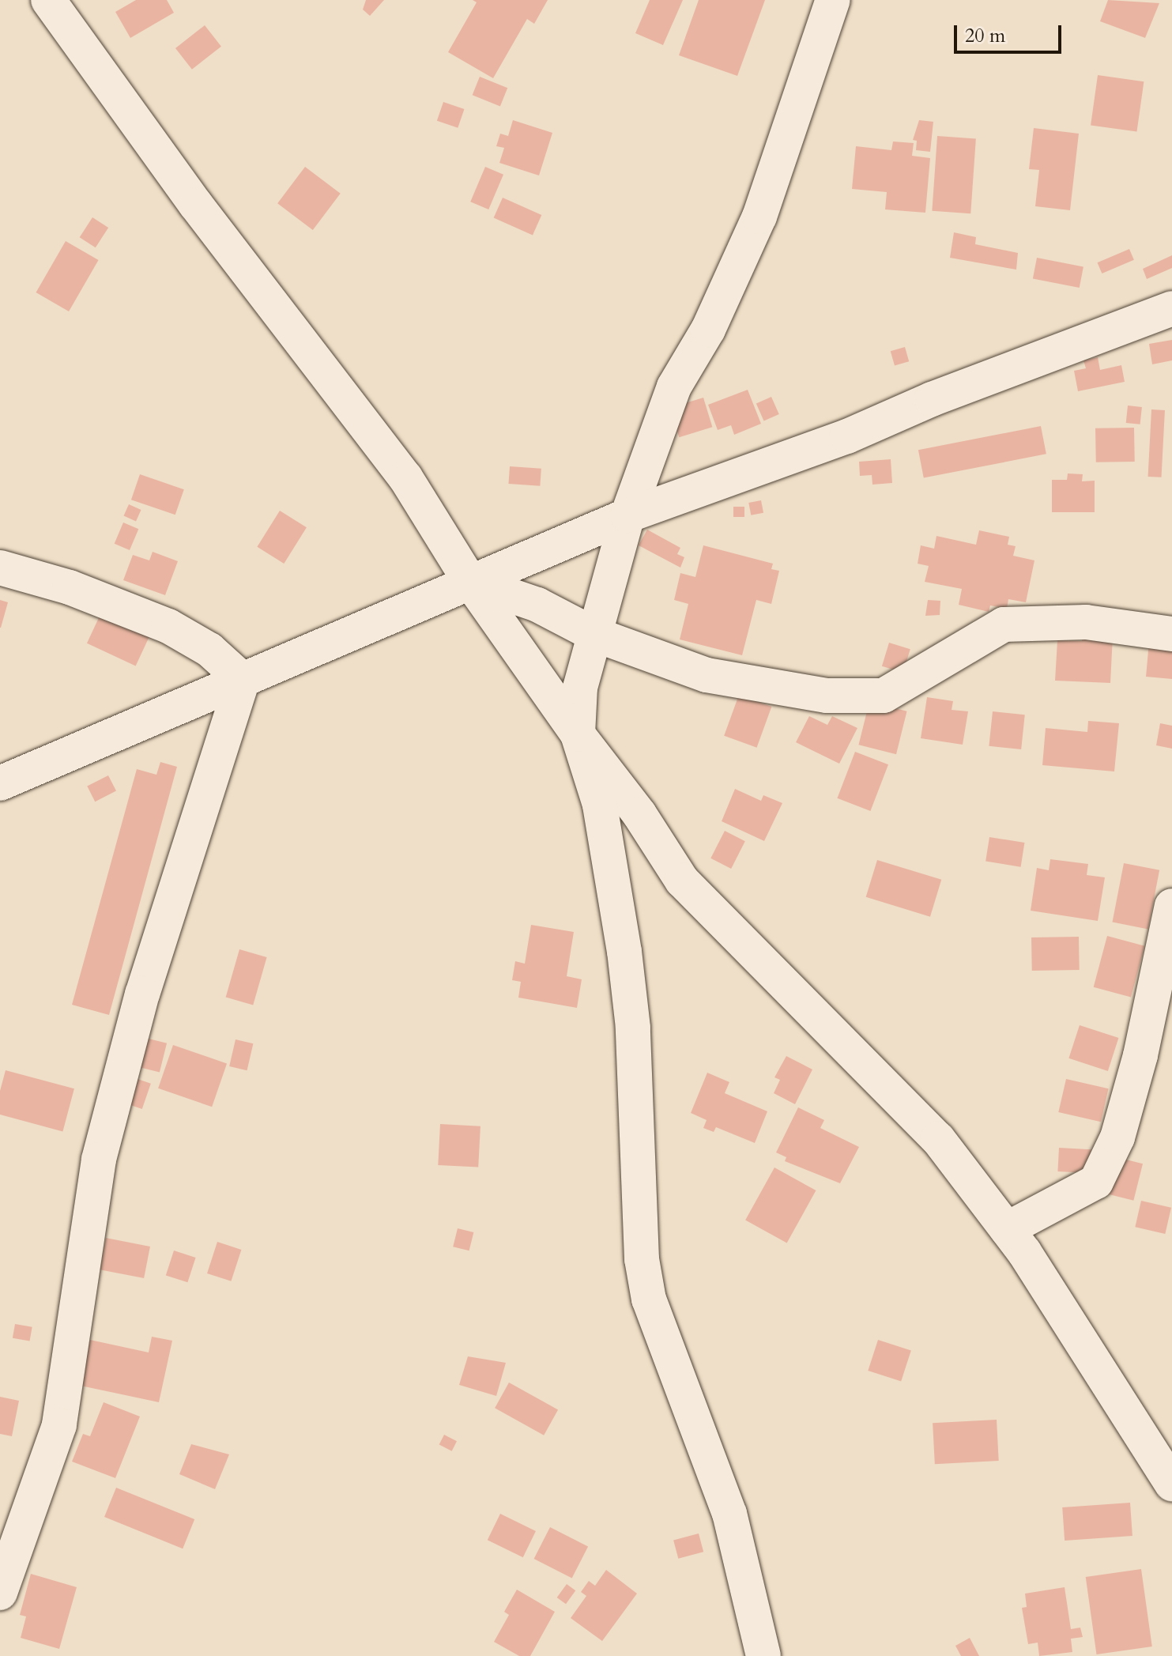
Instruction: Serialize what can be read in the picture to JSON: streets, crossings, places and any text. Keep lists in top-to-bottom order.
{
  "scale_bar": "20 m"
}
